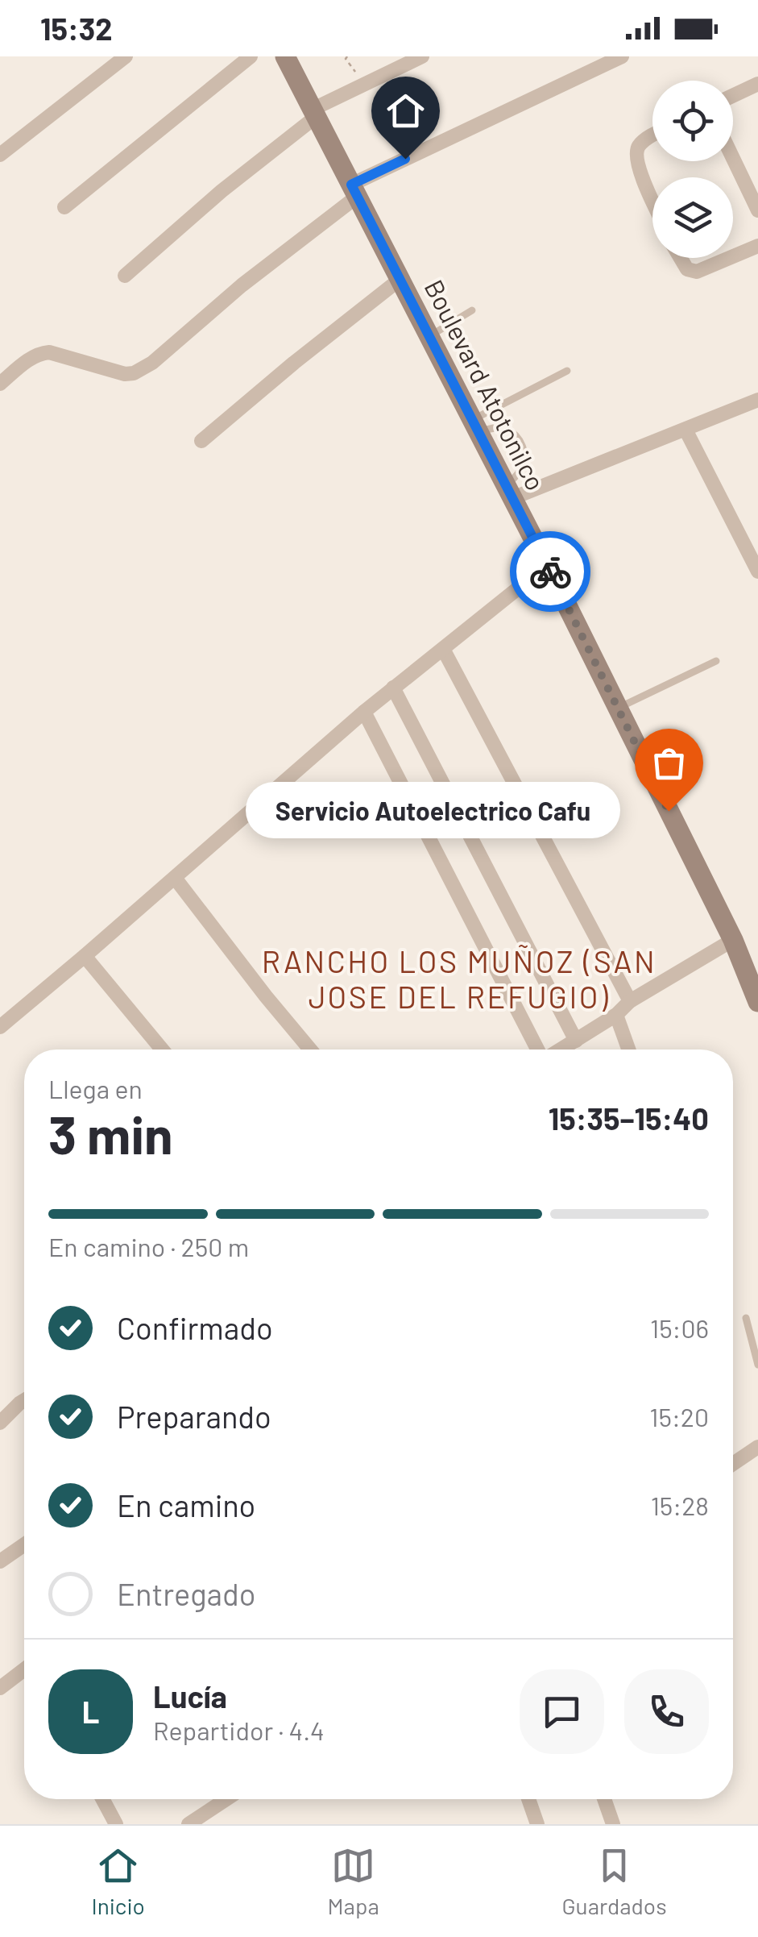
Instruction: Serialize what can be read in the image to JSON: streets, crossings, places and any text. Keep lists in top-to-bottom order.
{
  "streets": {
    "street": ["Boulevard Atotonilco"]
  },
  "districts": ["RANCHO LOS MUÑOZ (SAN JOSE DEL REFUGIO)"],
  "places": ["Servicio Autoelectrico Cafu"],
  "page": {
    "status": "15:32",
    "bubble": "Servicio Autoelectrico Cafu",
    "heading": ["3 min", "Llega en", "15:35–15:40"],
    "panel": ["Lucía", "Repartidor · 4.4"],
    "bar": "En camino · 250 m",
    "list": [
      ["Confirmado", "15:06"],
      ["Preparando", "15:20"],
      ["En camino", "15:28"],
      "Entregado"
    ],
    "round": "L",
    "tabs": ["Inicio", "Mapa", "Guardados"]
  }
}
